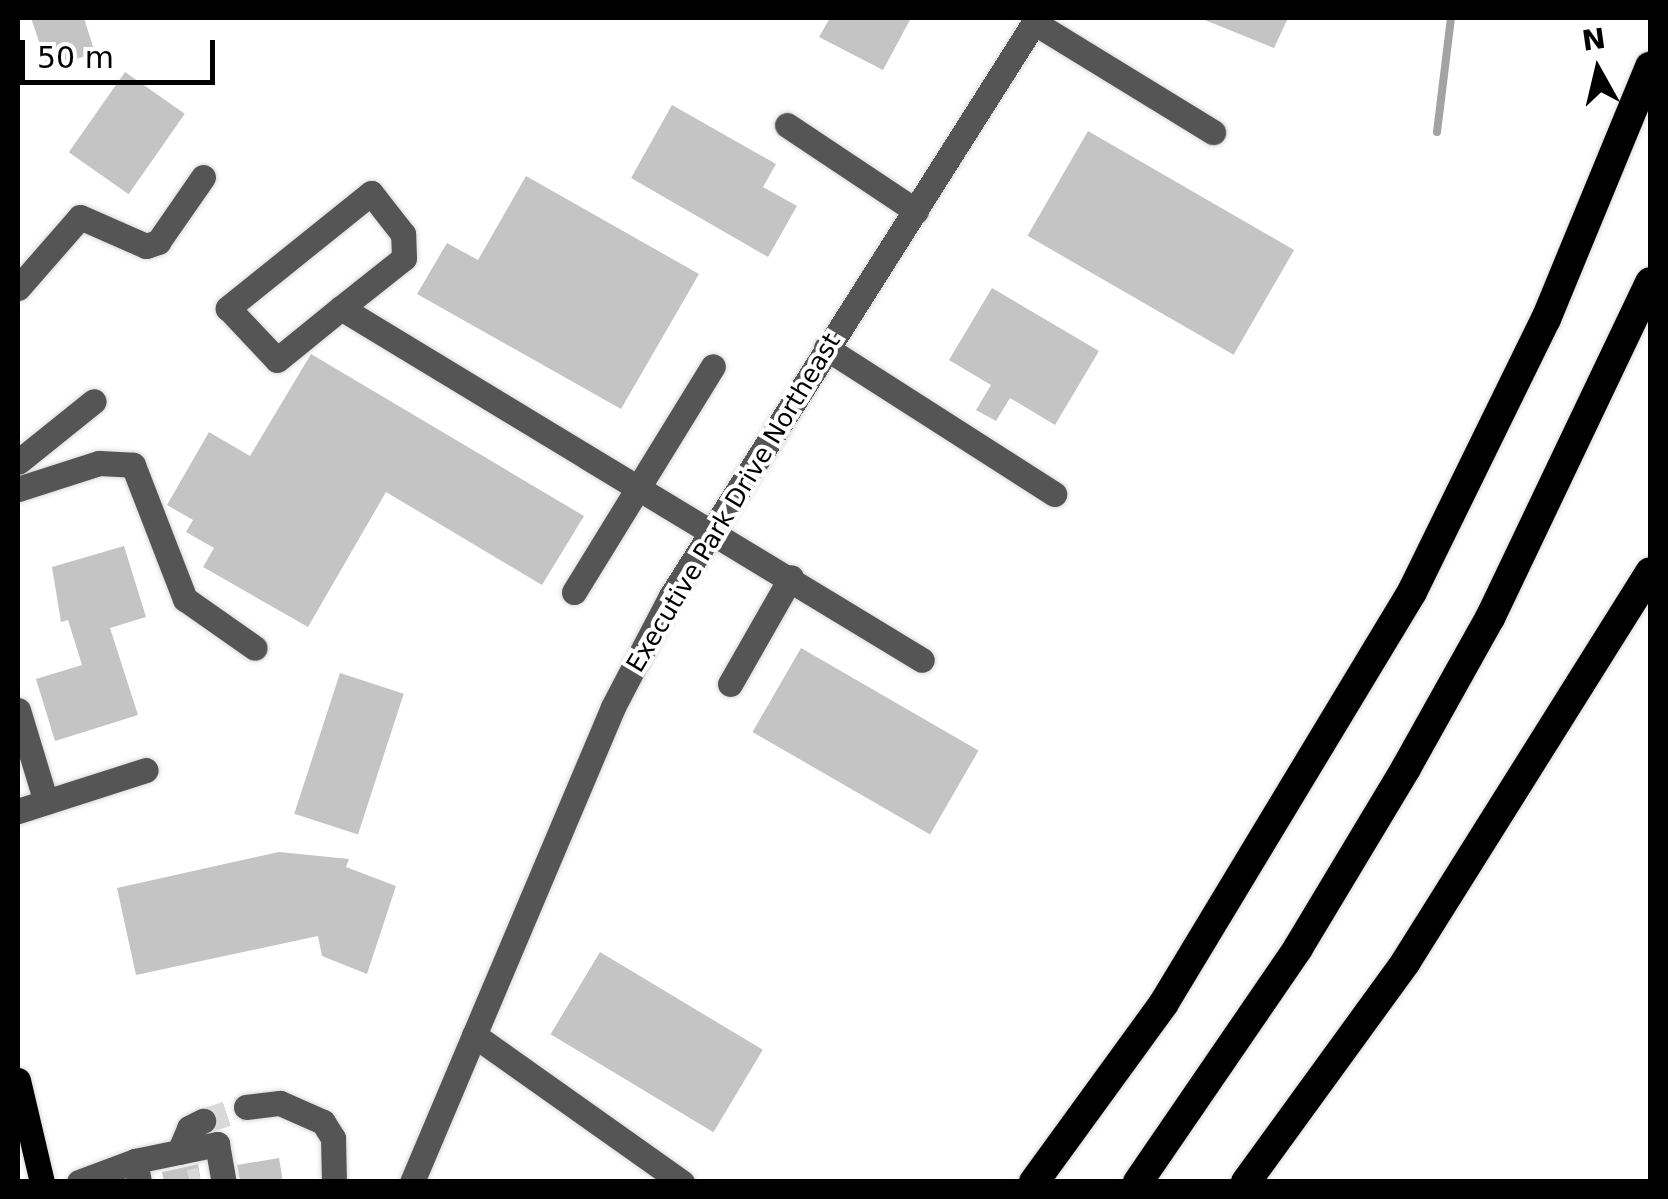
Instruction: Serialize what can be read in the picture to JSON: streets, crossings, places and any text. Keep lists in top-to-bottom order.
{
  "streets": {
    "street": ["Executive Park Drive Northeast"]
  },
  "scale_bar": "50 m",
  "north": "top"
}
